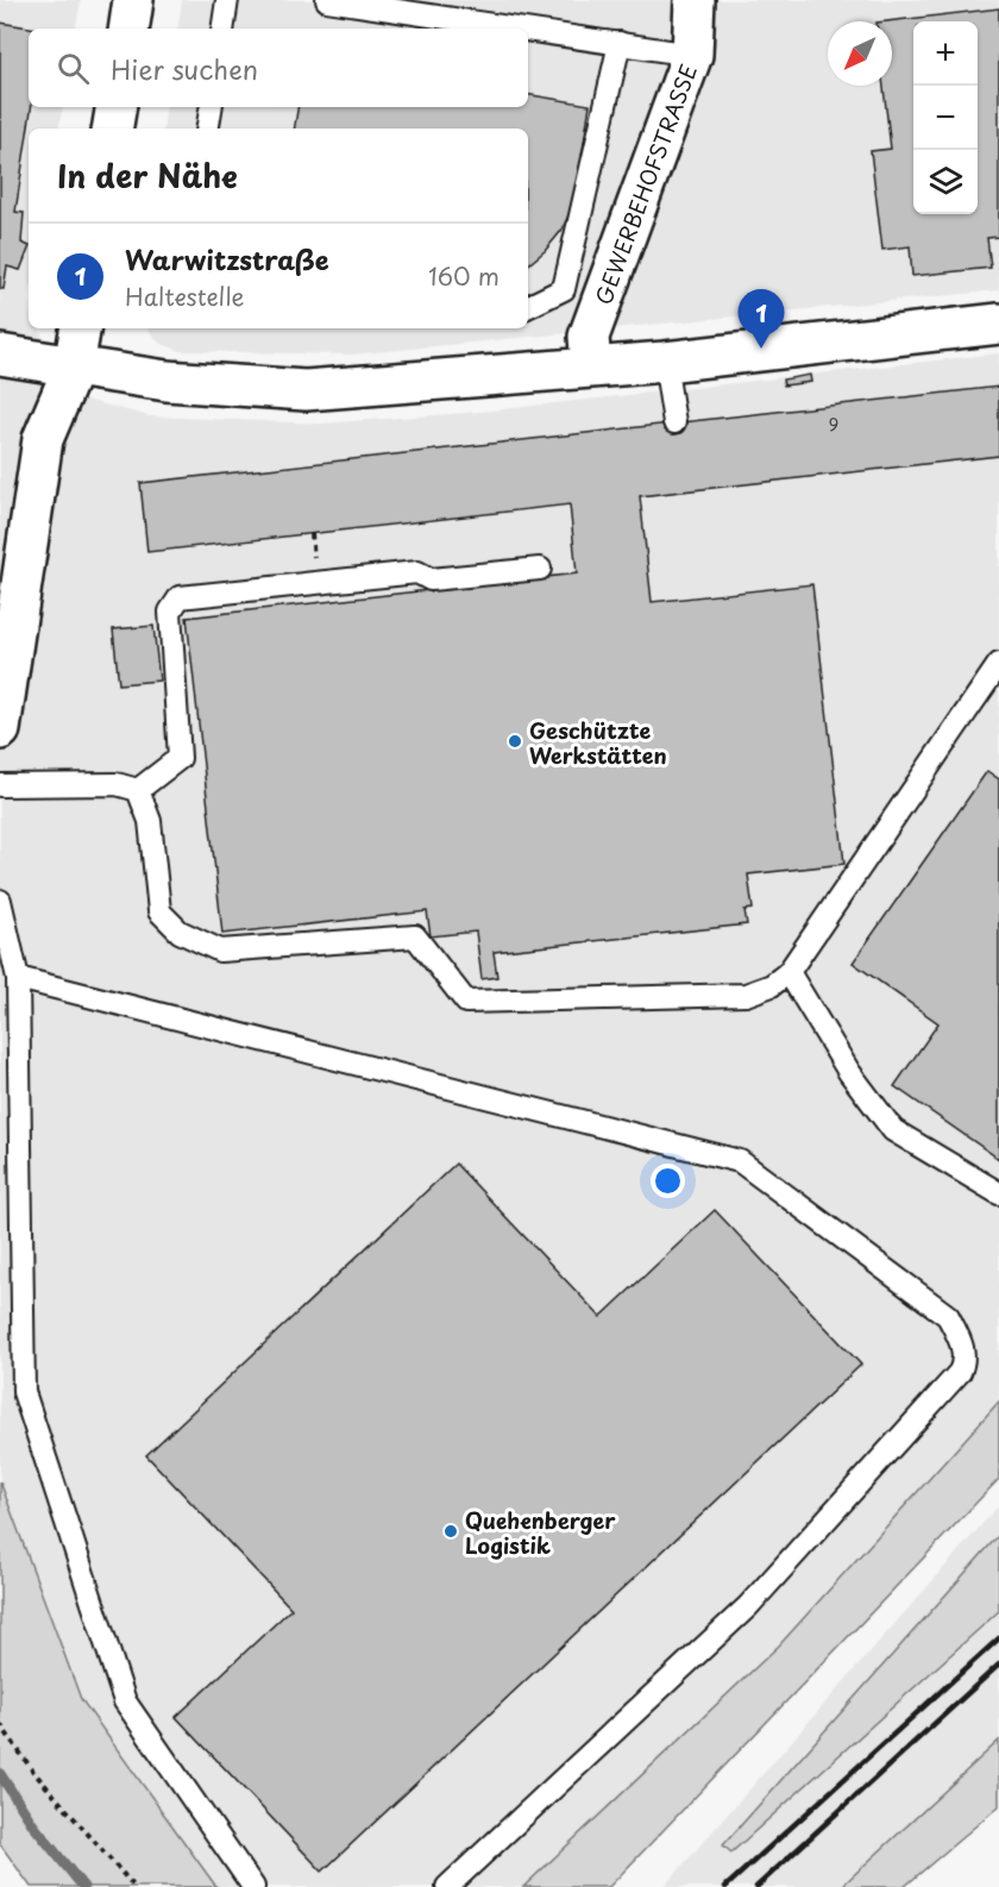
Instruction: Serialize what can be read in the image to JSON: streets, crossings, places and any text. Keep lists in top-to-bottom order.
{
  "streets": {
    "street": ["GEWERBEHOFSTRASSE"]
  },
  "places": ["Geschützte Werkstätten", "Quehenberger Logistik"],
  "house_numbers": ["9"],
  "north": "bottom left",
  "page": {
    "map_buttons": ["+", "−"],
    "search": "Hier suchen",
    "heading": "In der Nähe",
    "list": [
      {
        "mark": "1",
        "name": "Warwitzstraße",
        "note": "Haltestelle",
        "value": "160 m"
      }
    ],
    "pins": "1"
  }
}
